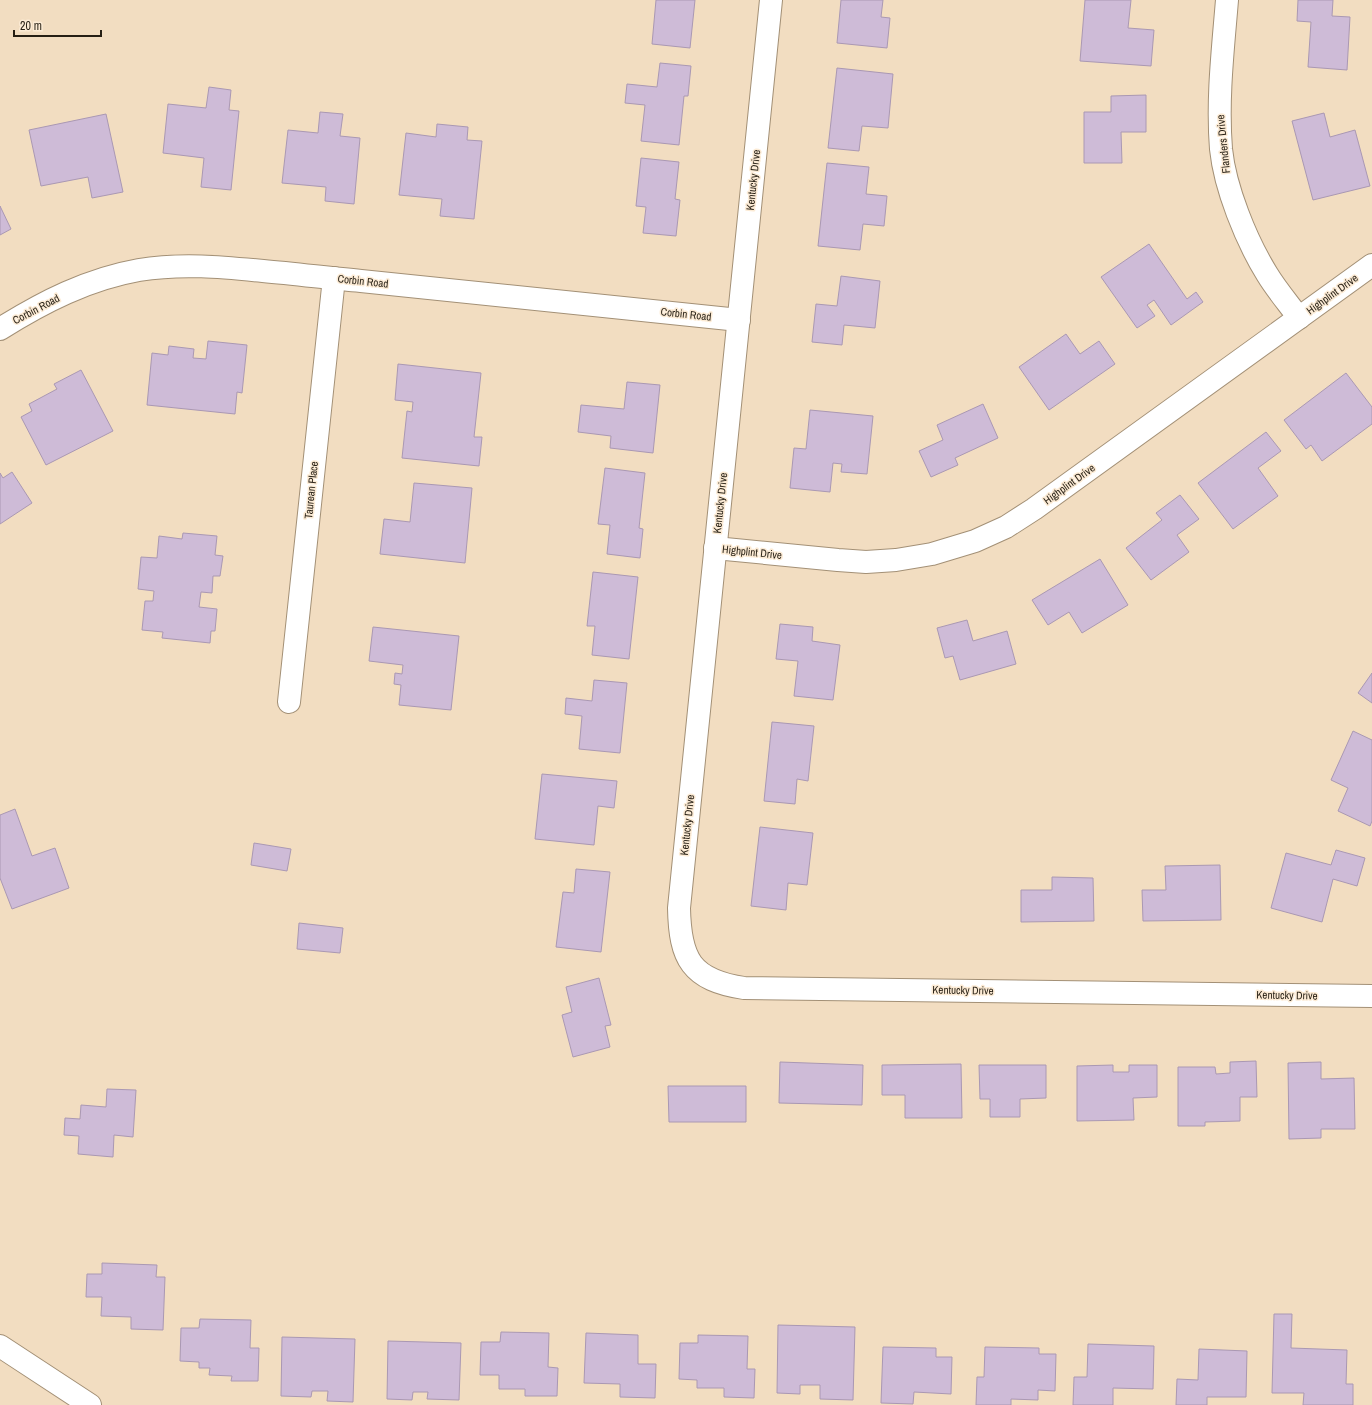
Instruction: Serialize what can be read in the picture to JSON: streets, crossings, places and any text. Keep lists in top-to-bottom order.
{
  "streets": {
    "street": [
      "Flanders Drive",
      "Kentucky Drive",
      "Corbin Road",
      "Highplint Drive",
      "Taurean Place"
    ]
  },
  "crossings": [
    ["Flanders Drive", "Highplint Drive"],
    ["Kentucky Drive", "Corbin Road"],
    ["Kentucky Drive", "Highplint Drive"],
    ["Corbin Road", "Taurean Place"]
  ],
  "scale_bar": "20 m"
}
